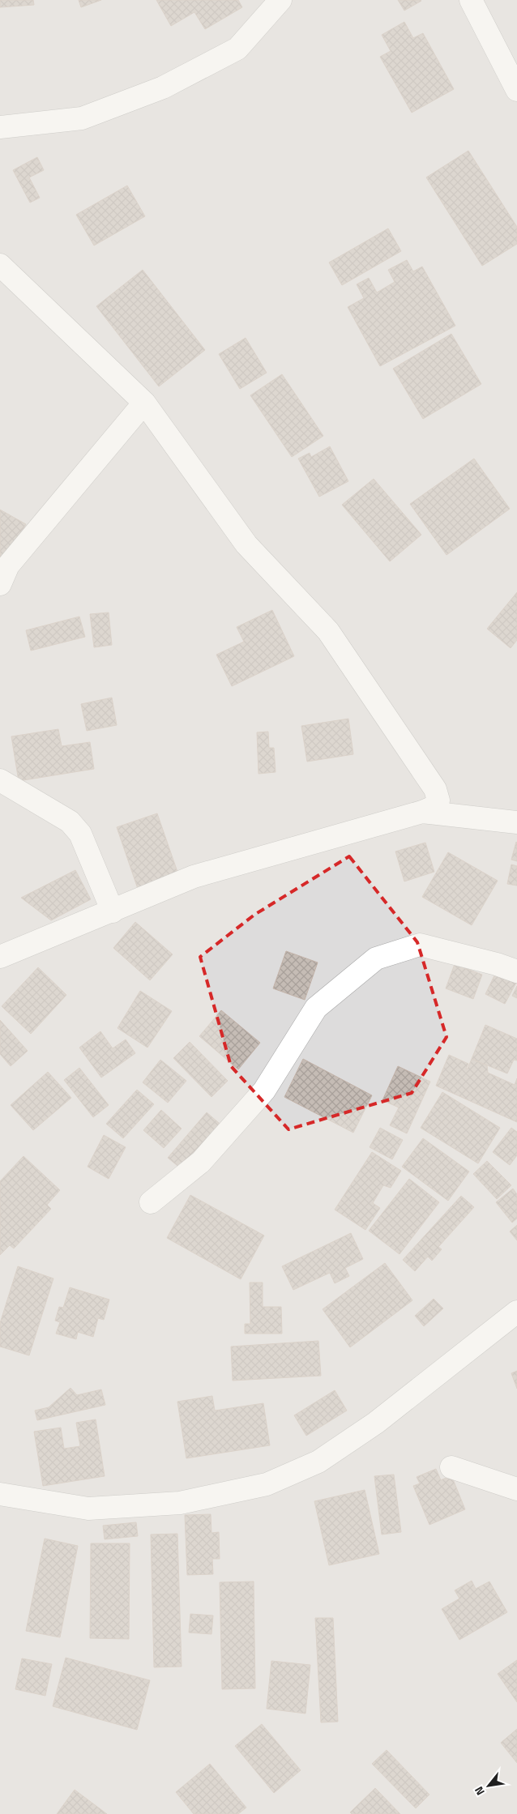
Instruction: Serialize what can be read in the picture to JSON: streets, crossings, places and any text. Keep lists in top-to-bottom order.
{
  "north": "bottom left"
}
